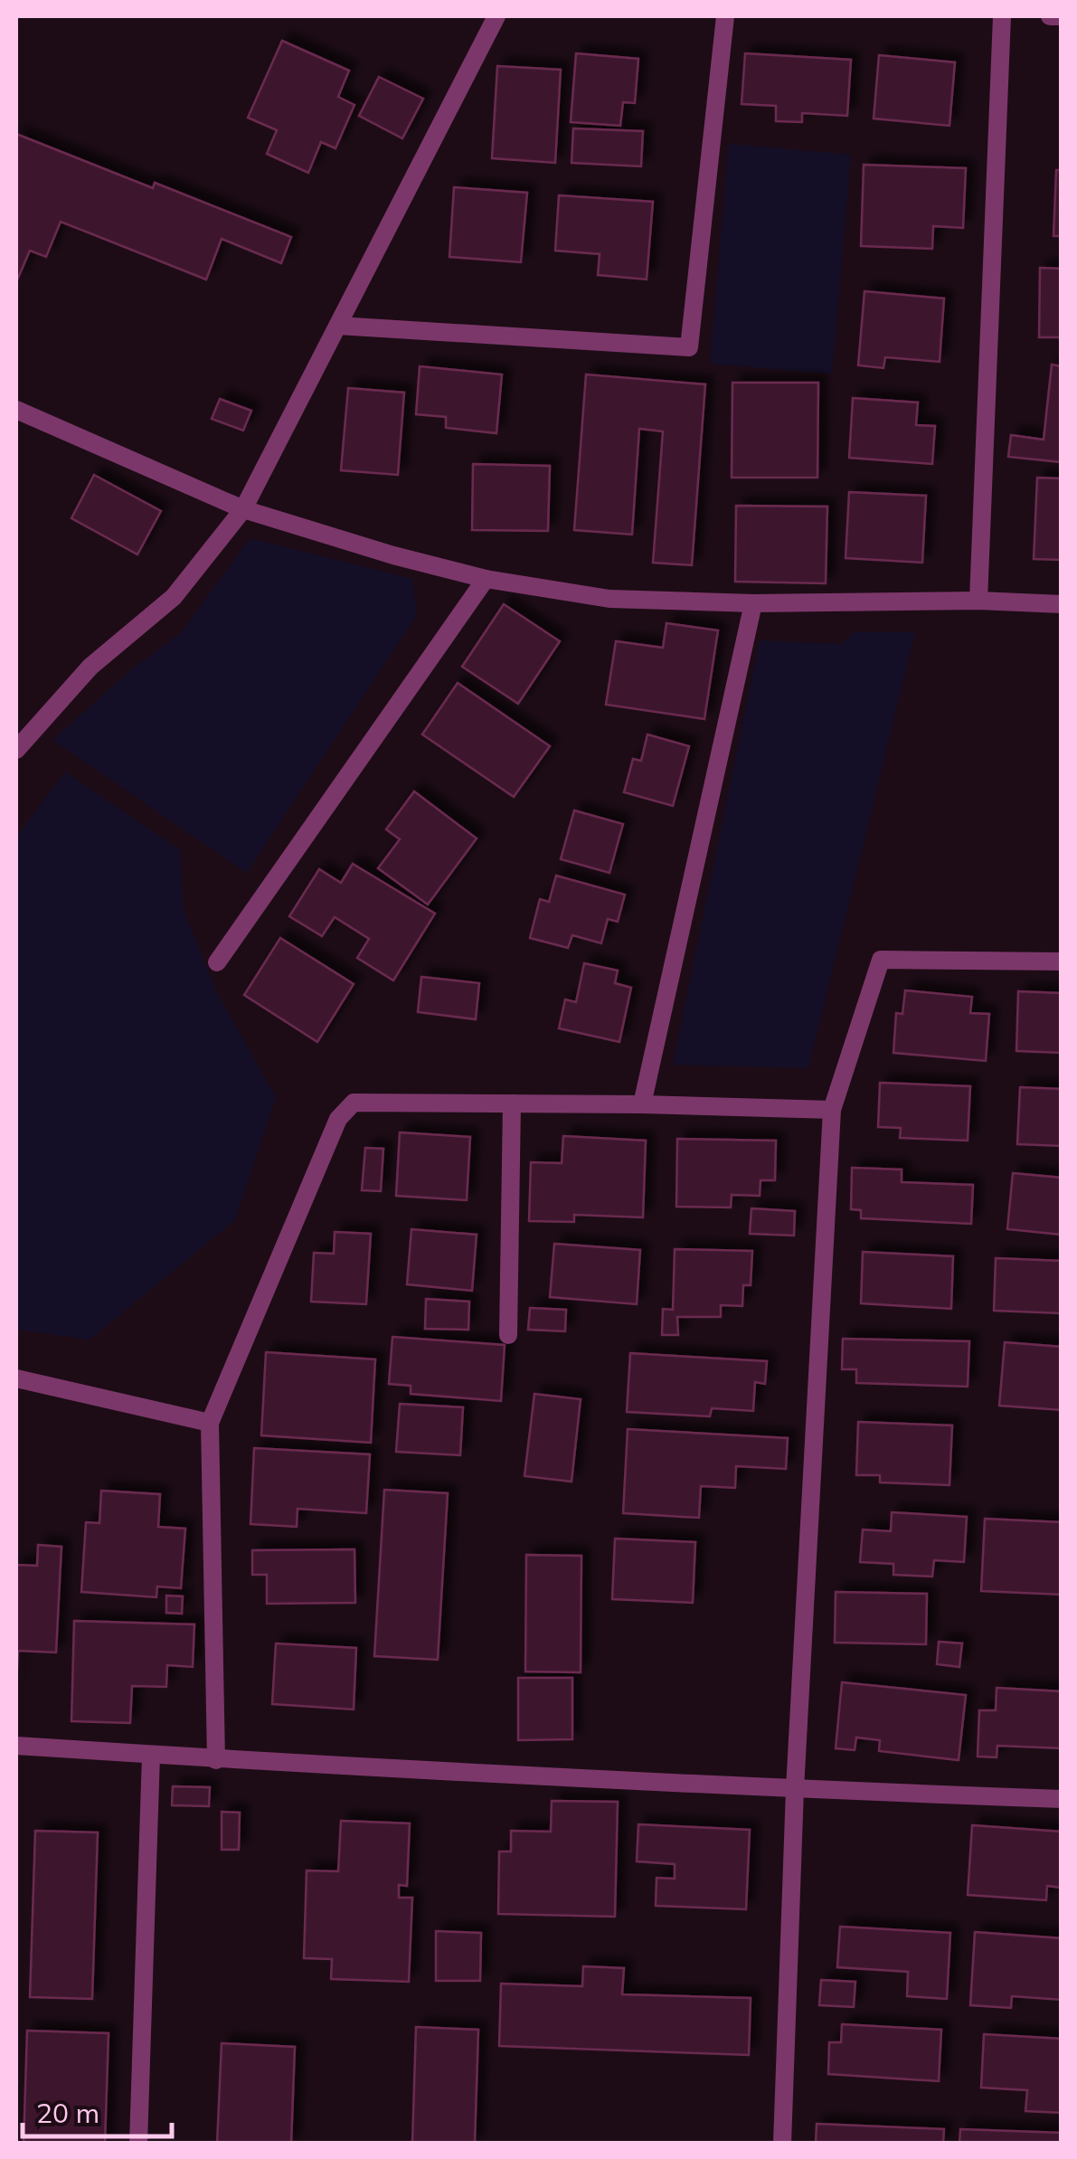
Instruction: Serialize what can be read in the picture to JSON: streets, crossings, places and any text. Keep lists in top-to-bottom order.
{
  "scale_bar": "20 m"
}
